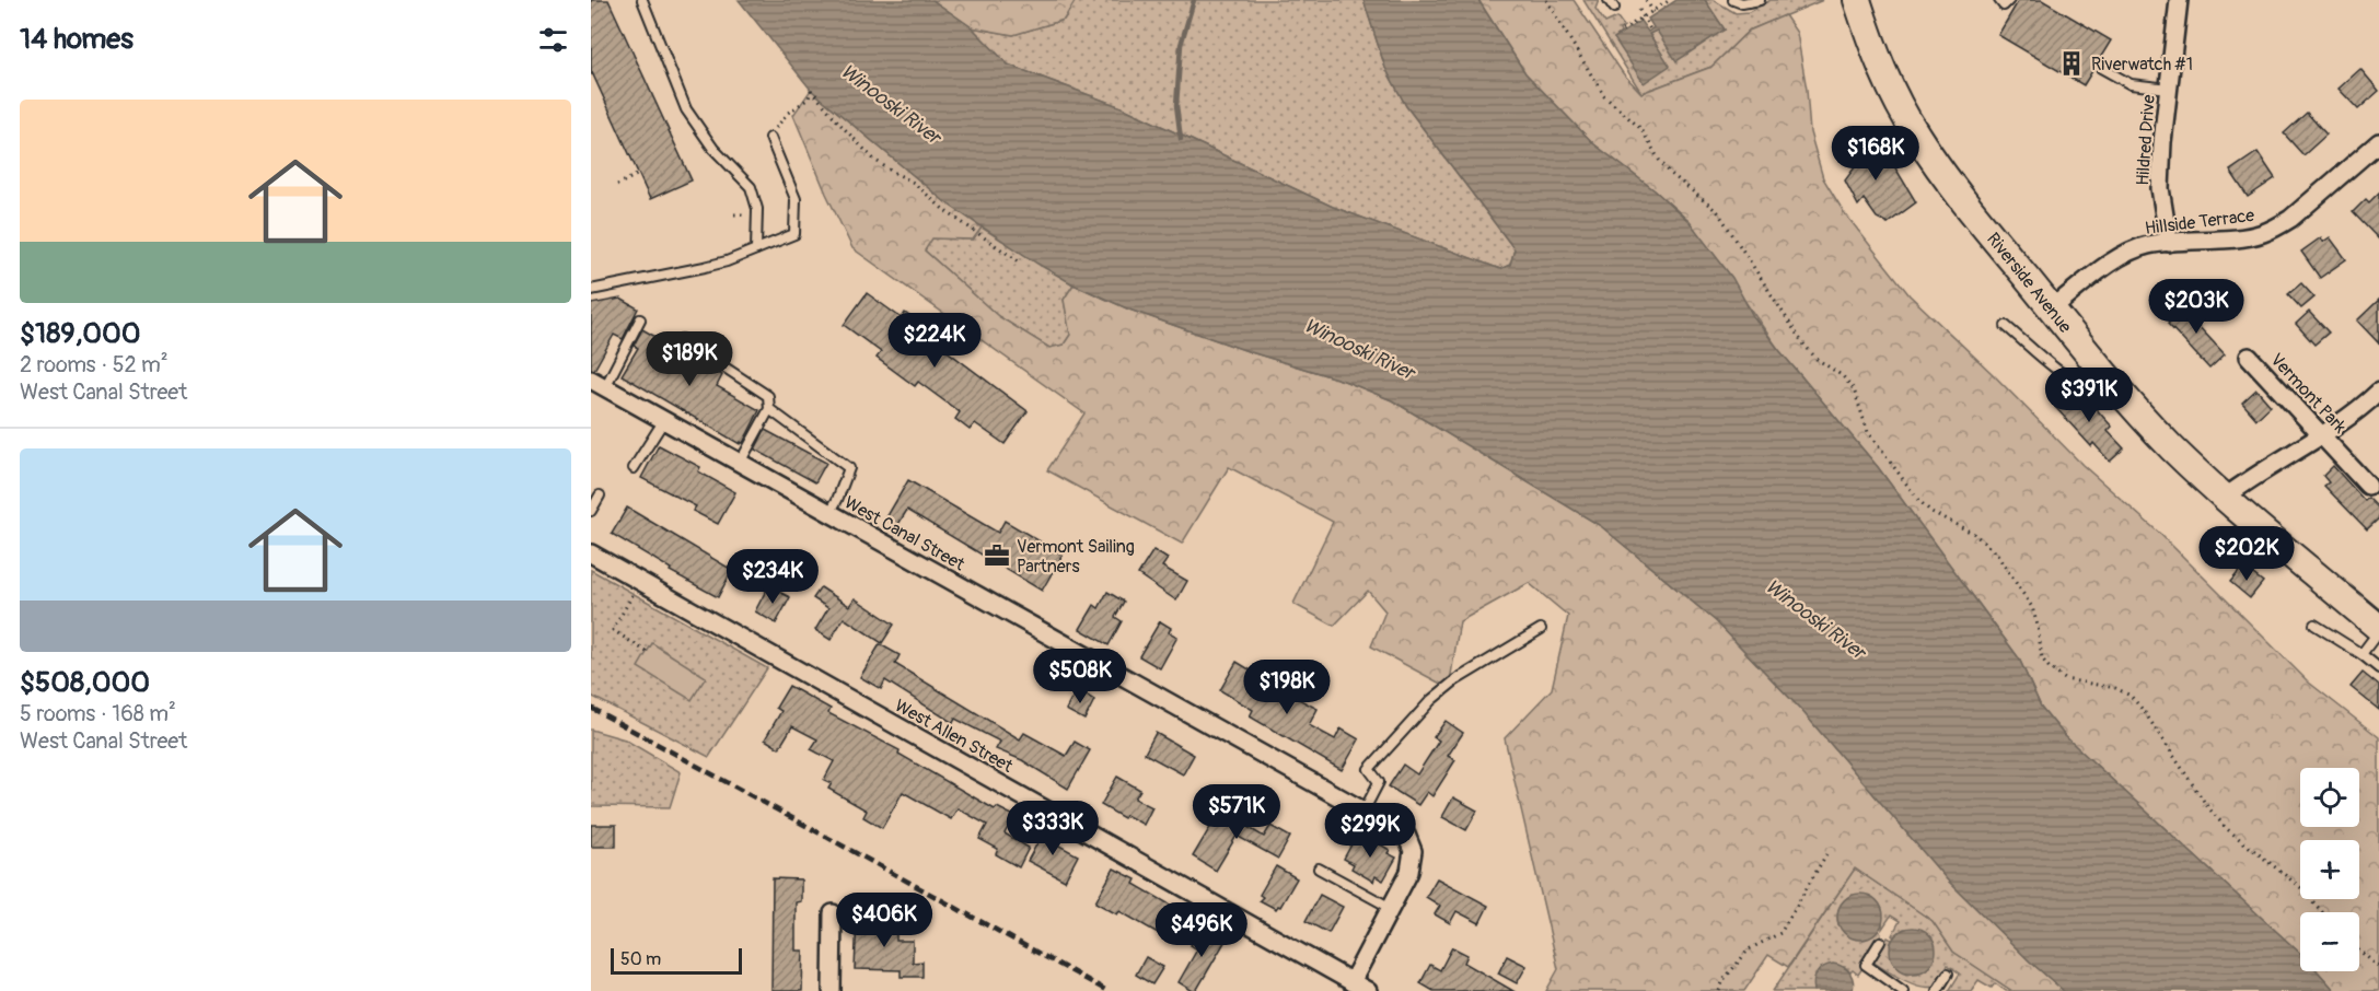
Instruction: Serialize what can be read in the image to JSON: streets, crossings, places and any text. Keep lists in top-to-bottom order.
{
  "streets": {
    "main road": ["Riverside Avenue"],
    "street": [
      "Hildred Drive",
      "Hillside Terrace",
      "Vermont Park",
      "West Canal Street",
      "West Allen Street"
    ]
  },
  "crossings": [
    ["Hildred Drive", "Hillside Terrace"],
    ["Hillside Terrace", "Riverside Avenue"]
  ],
  "water": ["Winooski River"],
  "places": {
    "building": ["Riverwatch #1"],
    "office": ["Vermont Sailing Partners"]
  },
  "scale_bar": "50 m",
  "page": {
    "heading": "14 homes",
    "list": [
      {
        "name": "$189,000",
        "note": "2 rooms · 52 m² · West Canal Street"
      },
      {
        "name": "$508,000",
        "note": "5 rooms · 168 m² · West Canal Street"
      }
    ],
    "price": [
      "$168K",
      "$203K",
      "$224K",
      "$189K",
      "$391K",
      "$202K",
      "$234K",
      "$508K",
      "$198K",
      "$571K",
      "$333K",
      "$299K",
      "$406K",
      "$496K"
    ],
    "map_buttons": ["+", "−"],
    "scale": "50 m"
  }
}
